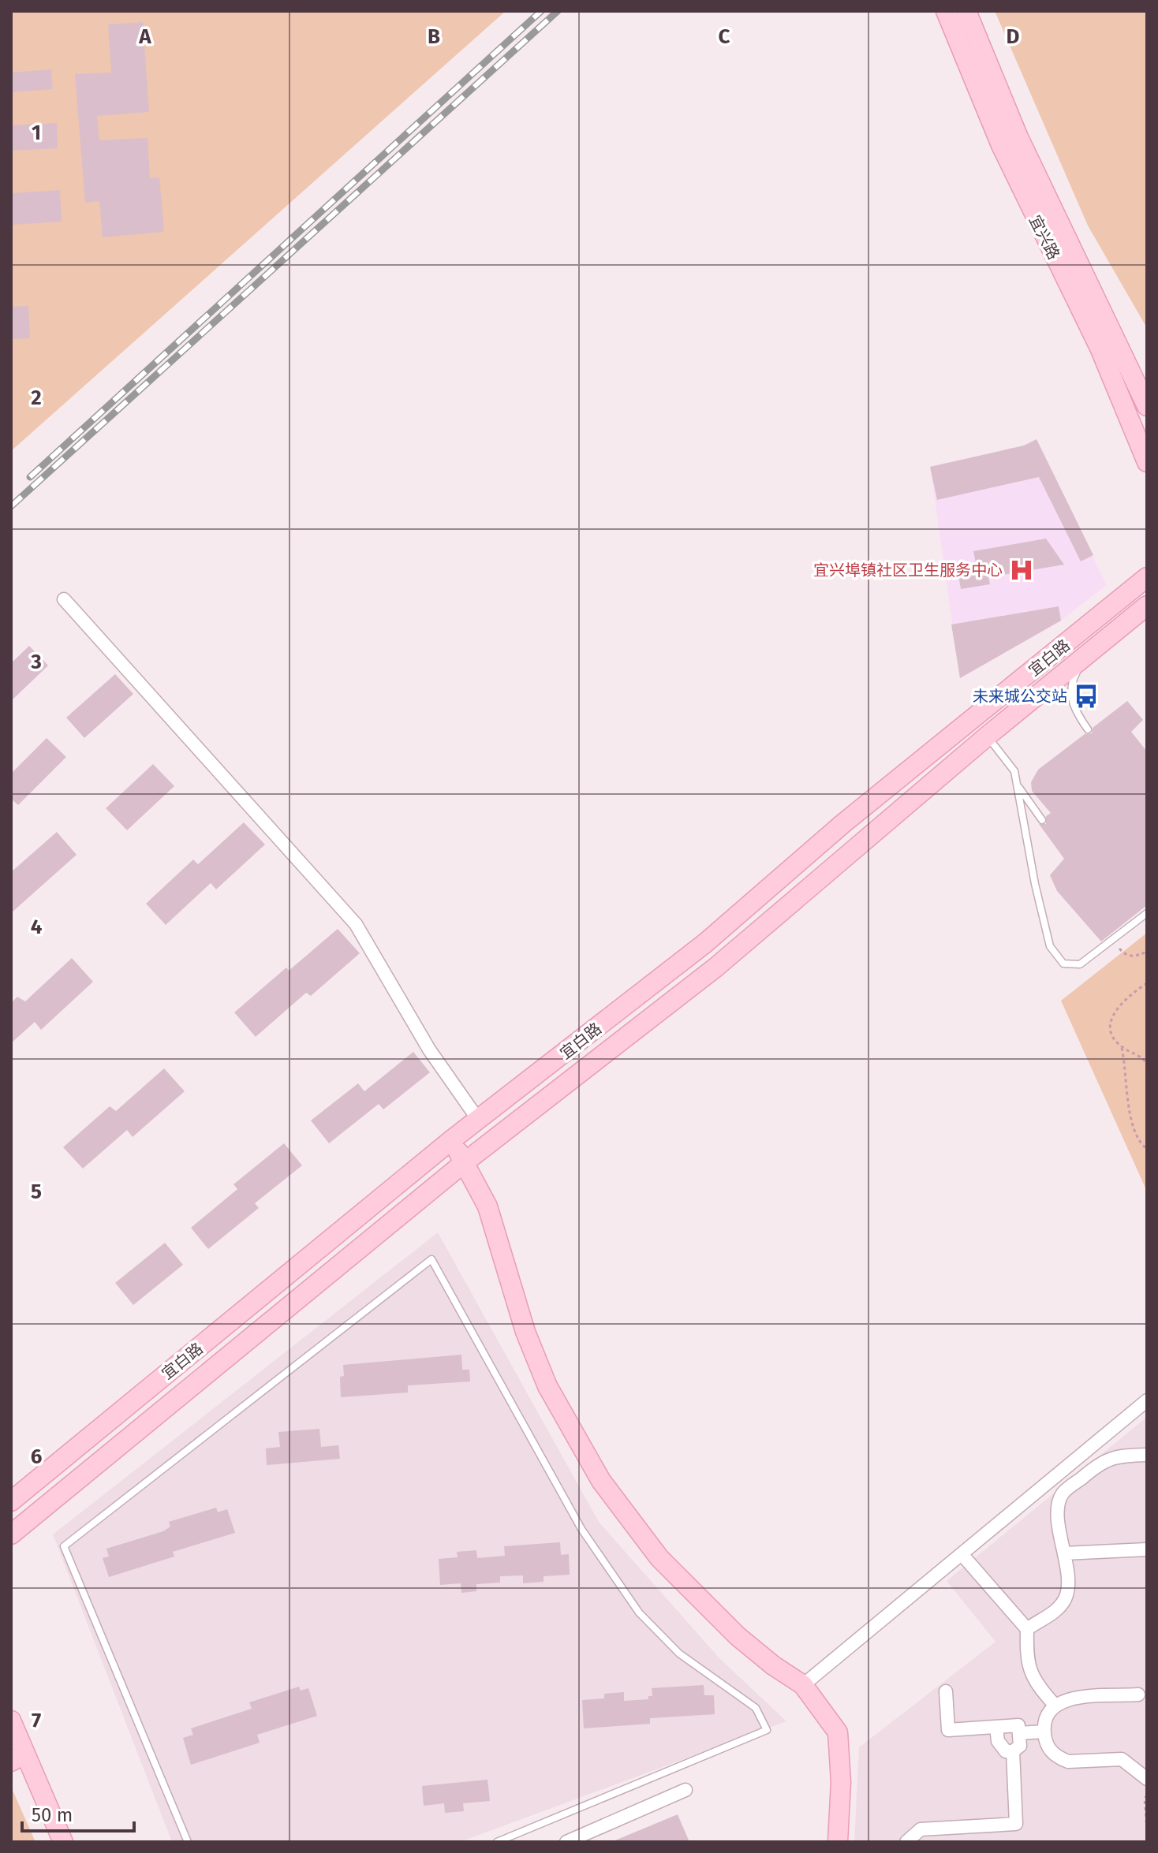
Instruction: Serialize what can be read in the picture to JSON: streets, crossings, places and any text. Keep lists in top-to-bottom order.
{
  "streets": {
    "street": ["宜兴路", "宜白路"]
  },
  "places": {
    "hospital": ["宜兴埠镇社区卫生服务中心"],
    "bus stop": ["未来城公交站"]
  },
  "scale_bar": "50 m",
  "grid": {
    "columns": [
      "A",
      "B",
      "C",
      "D"
    ],
    "rows": [
      "1",
      "2",
      "3",
      "4",
      "5",
      "6",
      "7"
    ]
  }
}
